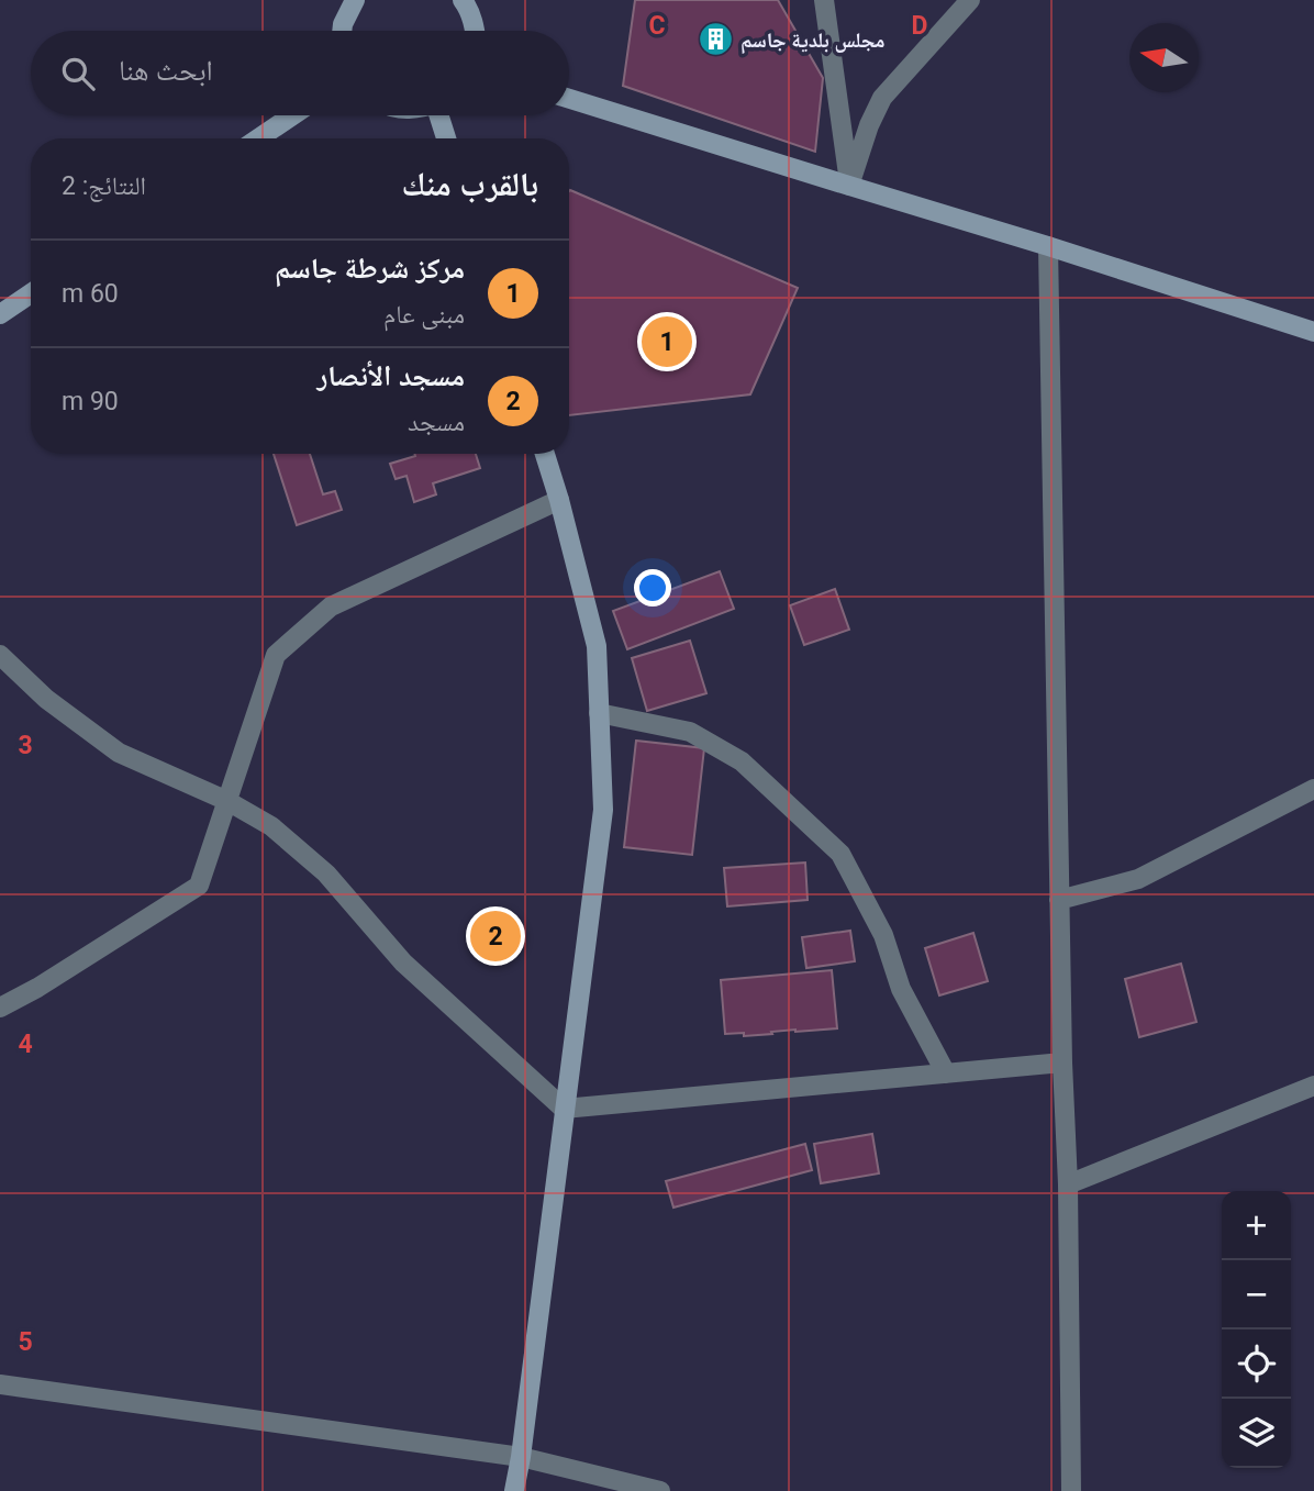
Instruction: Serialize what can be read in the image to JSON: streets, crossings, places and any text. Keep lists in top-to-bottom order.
{
  "places": {
    "building": ["مجلس بلدية جاسم"]
  },
  "north": "left",
  "page": {
    "search": "ابحث هنا",
    "heading": ["بالقرب منك", "النتائج: 2"],
    "list": [
      {
        "mark": "1",
        "name": "مركز شرطة جاسم",
        "note": "مبنى عام",
        "value": "60 m"
      },
      {
        "mark": "2",
        "name": "مسجد الأنصار",
        "note": "مسجد",
        "value": "90 m"
      }
    ],
    "pins": ["1", "2"],
    "map_buttons": ["+", "−"]
  },
  "grid": {
    "columns": ["C", "D"],
    "rows": ["3", "4", "5"]
  }
}
